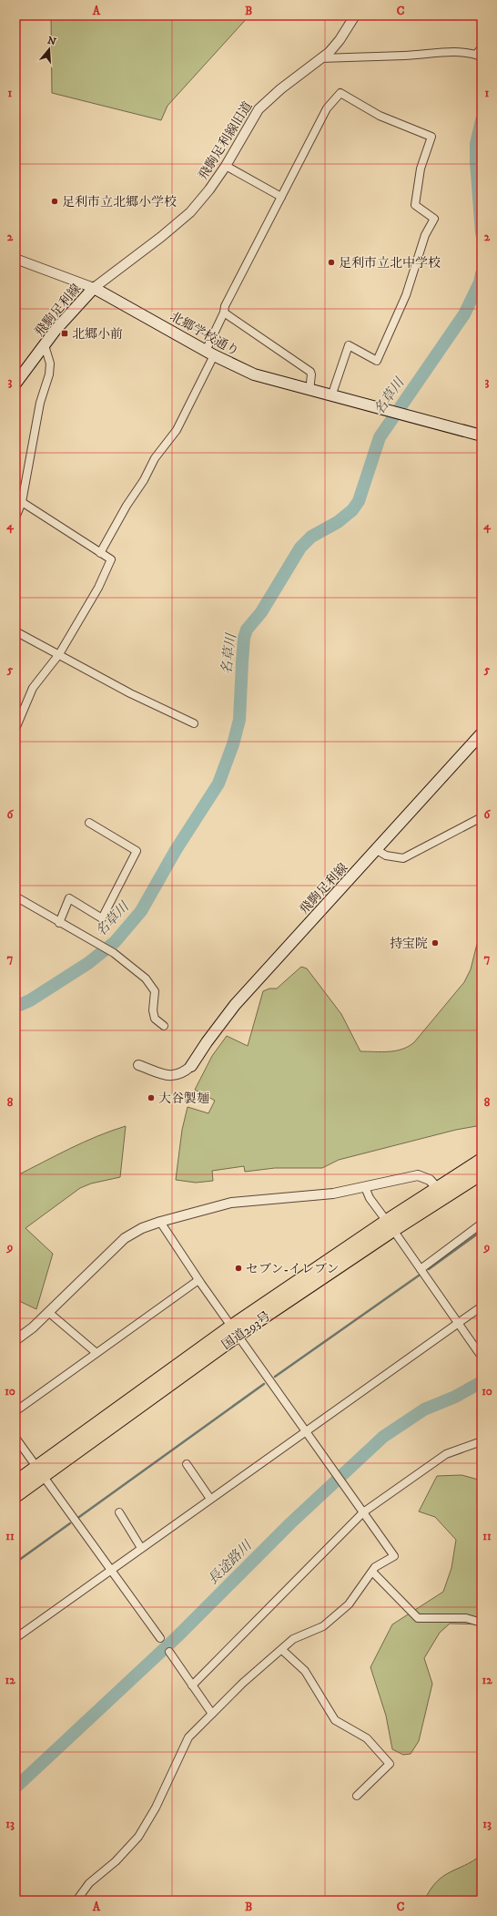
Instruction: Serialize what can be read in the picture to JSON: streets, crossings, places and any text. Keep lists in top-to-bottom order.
{
  "streets": {
    "highway": ["国道293号"],
    "main road": ["飛駒足利線", "北郷学校通り"],
    "street": ["飛駒足利線旧道"]
  },
  "crossings": [
    ["飛駒足利線旧道", "飛駒足利線"],
    ["飛駒足利線旧道", "北郷学校通り"],
    ["飛駒足利線", "北郷学校通り"]
  ],
  "water": ["名草川", "長途路川"],
  "places": {
    "other": [
      "足利市立北郷小学校",
      "足利市立北中学校",
      "持宝院",
      "大谷製麺",
      "セブン-イレブン"
    ],
    "transit": ["北郷小前"]
  },
  "north": "top",
  "grid": {
    "columns": ["A", "B", "C"],
    "rows": [
      "1",
      "2",
      "3",
      "4",
      "5",
      "6",
      "7",
      "8",
      "9",
      "10",
      "11",
      "12",
      "13"
    ]
  }
}
